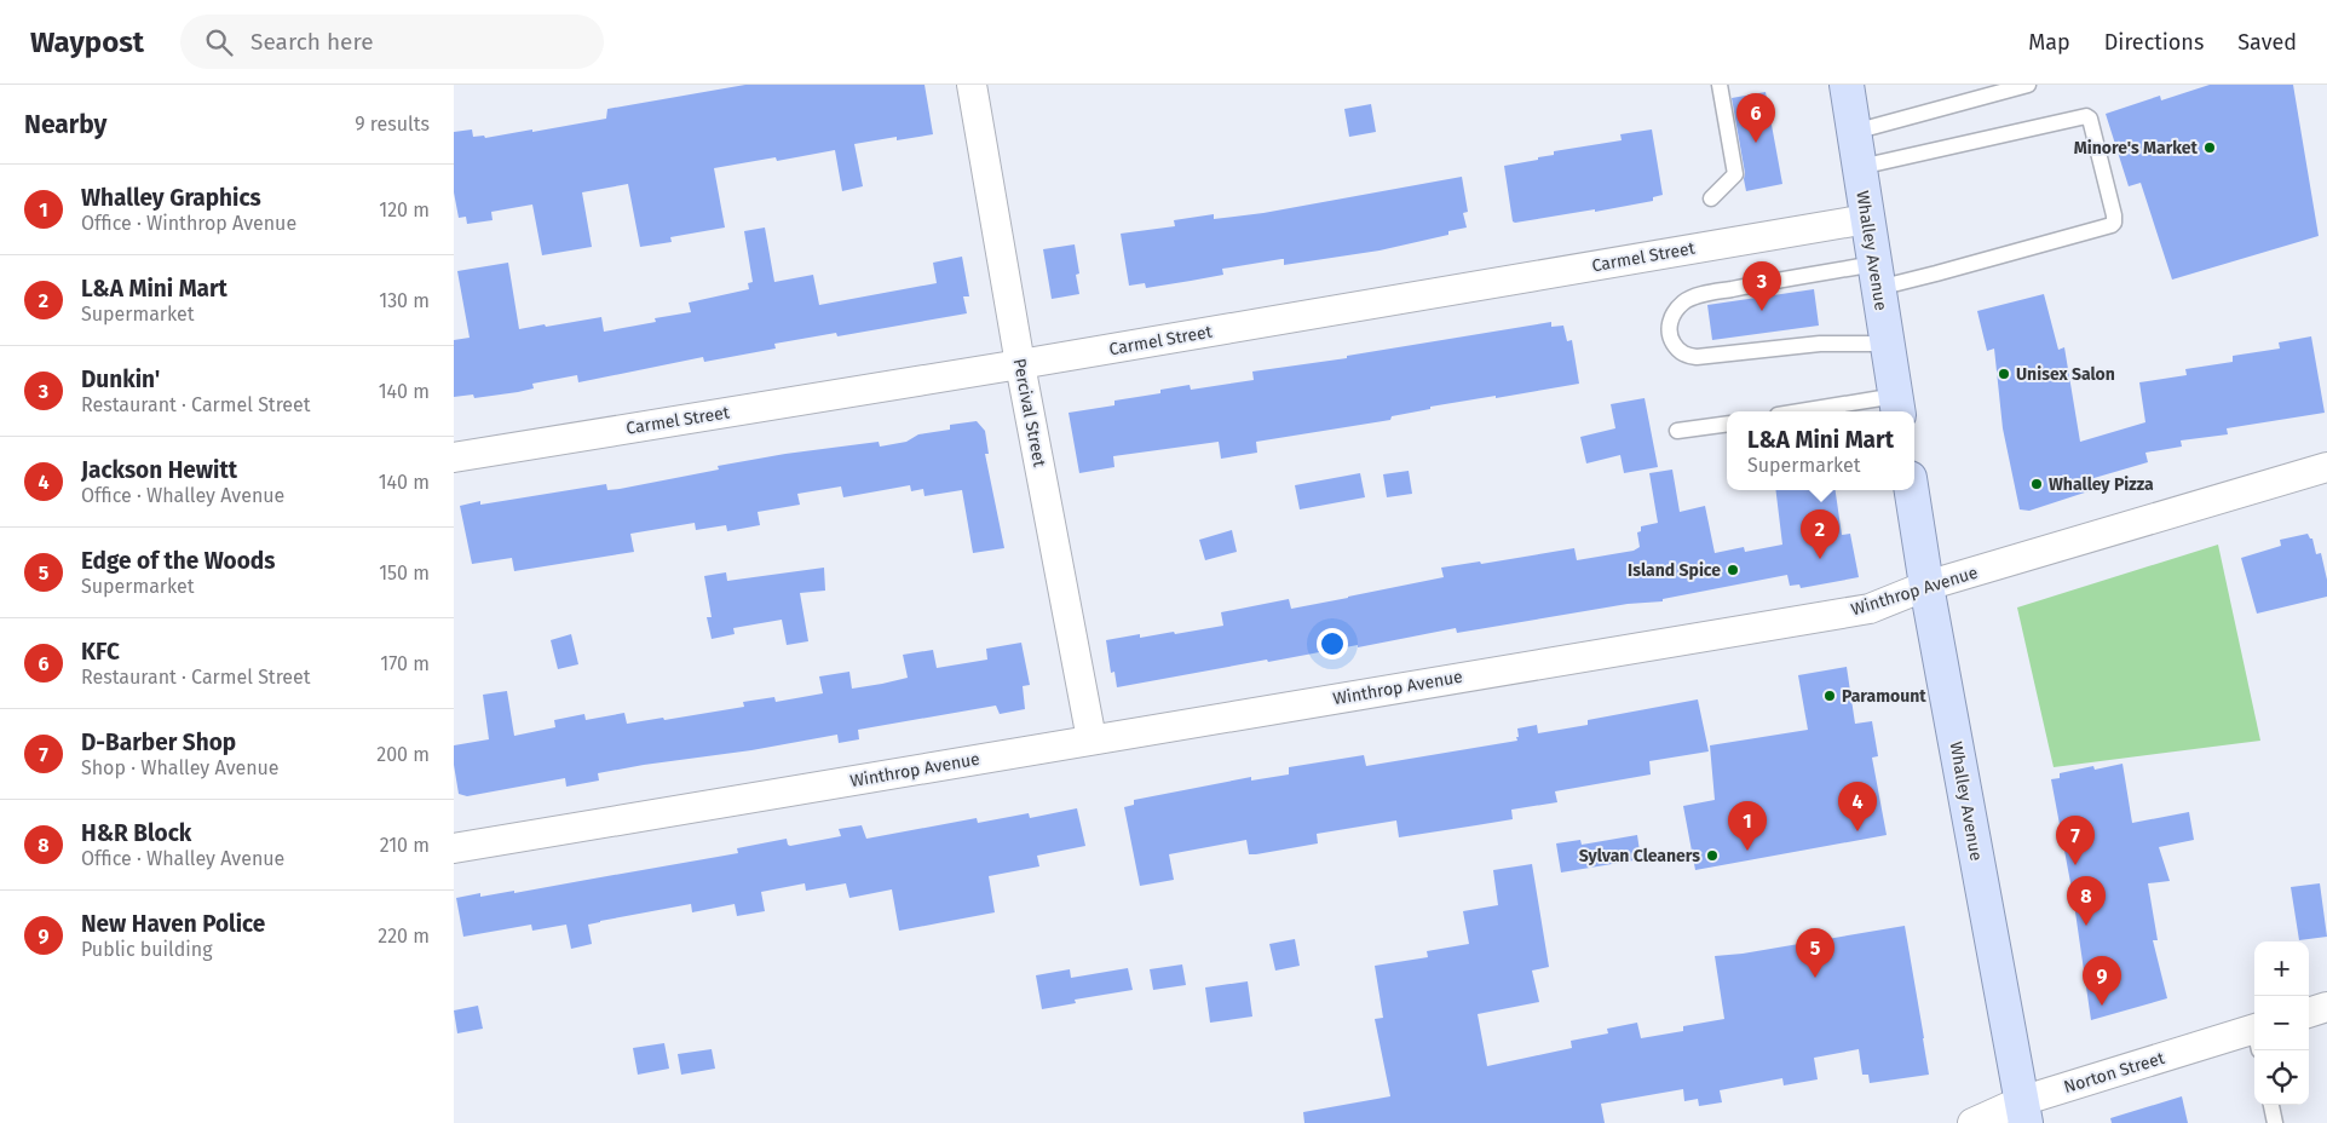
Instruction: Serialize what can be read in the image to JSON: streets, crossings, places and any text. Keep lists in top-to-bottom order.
{
  "streets": {
    "main road": ["Whalley Avenue"],
    "street": [
      "Carmel Street",
      "Percival Street",
      "Winthrop Avenue",
      "Norton Street"
    ]
  },
  "crossings": [
    ["Whalley Avenue", "Carmel Street"],
    ["Whalley Avenue", "Winthrop Avenue"],
    ["Whalley Avenue", "Norton Street"],
    ["Carmel Street", "Percival Street"],
    ["Percival Street", "Winthrop Avenue"]
  ],
  "places": [
    "Minore's Market",
    "Unisex Salon",
    "Whalley Pizza",
    "Island Spice",
    "Paramount",
    "Sylvan Cleaners"
  ],
  "page": {
    "header": "Waypost",
    "search": "Search here",
    "nav": ["Map", "Directions", "Saved"],
    "heading": ["Nearby", "9 results"],
    "pins": [
      "6",
      "3",
      "2",
      "4",
      "1",
      "7",
      "8",
      "5",
      "9"
    ],
    "list": [
      {
        "mark": "1",
        "name": "Whalley Graphics",
        "note": "Office · Winthrop Avenue",
        "value": "120 m"
      },
      {
        "mark": "2",
        "name": "L&A Mini Mart",
        "note": "Supermarket",
        "value": "130 m"
      },
      {
        "mark": "3",
        "name": "Dunkin'",
        "note": "Restaurant · Carmel Street",
        "value": "140 m"
      },
      {
        "mark": "4",
        "name": "Jackson Hewitt",
        "note": "Office · Whalley Avenue",
        "value": "140 m"
      },
      {
        "mark": "5",
        "name": "Edge of the Woods",
        "note": "Supermarket",
        "value": "150 m"
      },
      {
        "mark": "6",
        "name": "KFC",
        "note": "Restaurant · Carmel Street",
        "value": "170 m"
      },
      {
        "mark": "7",
        "name": "D-Barber Shop",
        "note": "Shop · Whalley Avenue",
        "value": "200 m"
      },
      {
        "mark": "8",
        "name": "H&R Block",
        "note": "Office · Whalley Avenue",
        "value": "210 m"
      },
      {
        "mark": "9",
        "name": "New Haven Police",
        "note": "Public building",
        "value": "220 m"
      }
    ],
    "popup": ["L&A Mini Mart", "Supermarket"],
    "map_buttons": ["+", "−"]
  }
}
